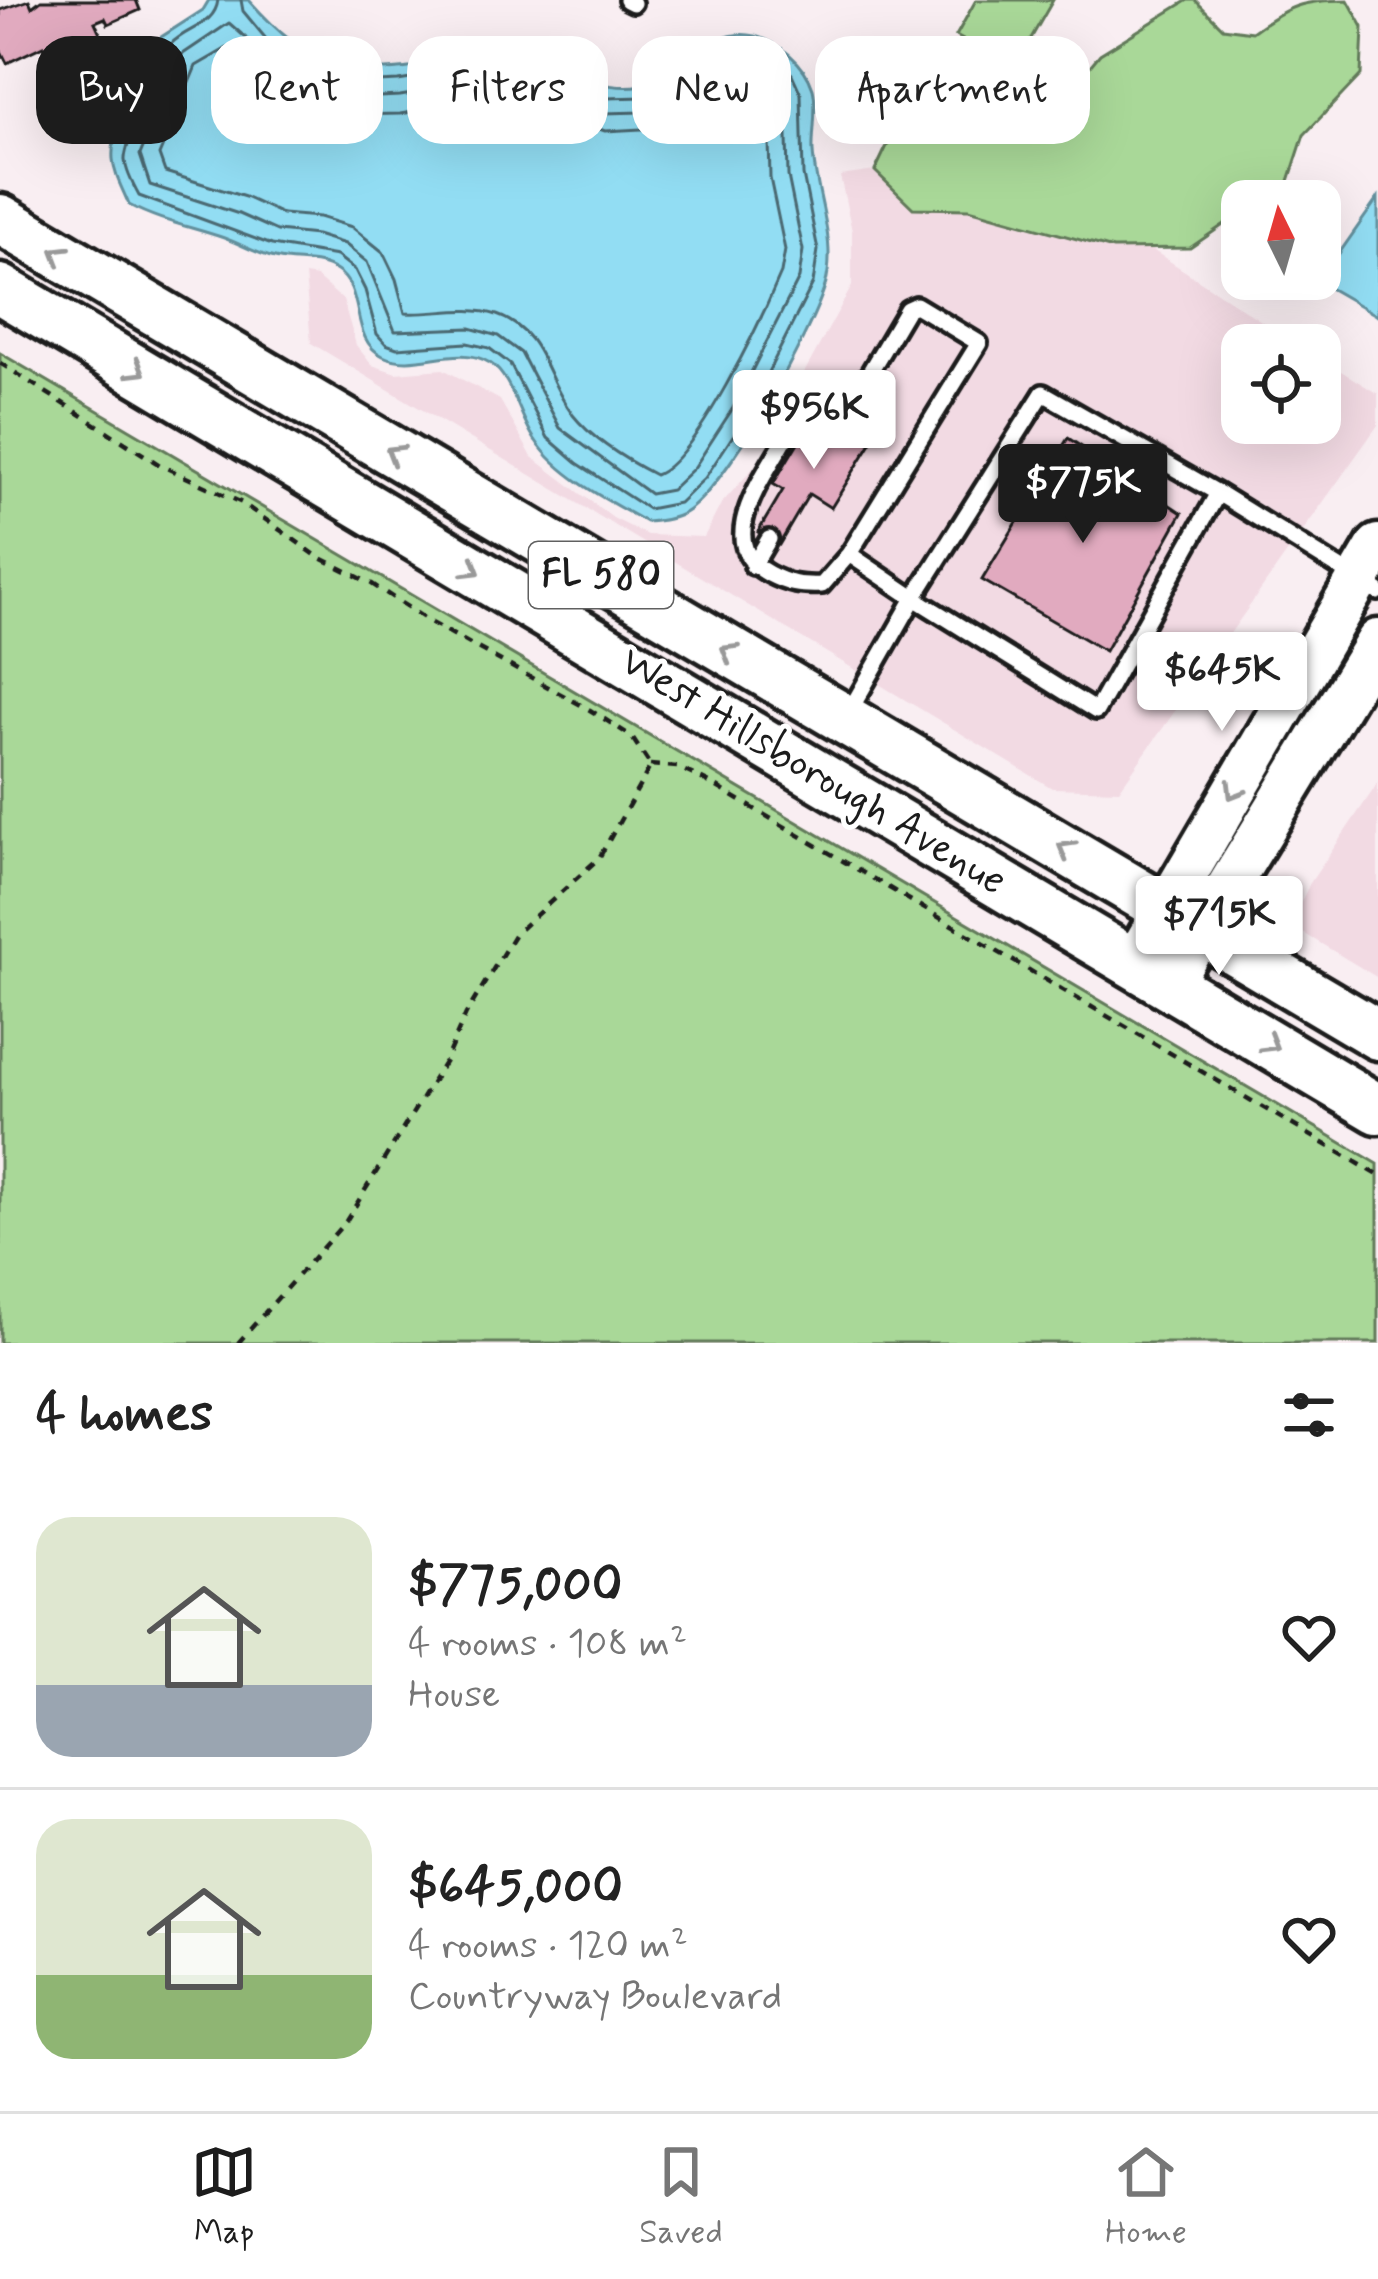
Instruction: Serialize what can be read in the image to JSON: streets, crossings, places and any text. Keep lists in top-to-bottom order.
{
  "streets": {
    "main road": ["FL 580", "West Hillsborough Avenue"]
  },
  "north": "top",
  "page": {
    "chip": [
      "Buy",
      "Rent",
      "Filters",
      "New",
      "Apartment"
    ],
    "price": [
      "$956K",
      "$775K",
      "$645K",
      "$715K"
    ],
    "heading": "4 homes",
    "list": [
      {
        "name": "$775,000",
        "note": "4 rooms · 108 m² · House"
      },
      {
        "name": "$645,000",
        "note": "4 rooms · 120 m² · Countryway Boulevard"
      }
    ],
    "tabs": ["Map", "Saved", "Home"]
  }
}
